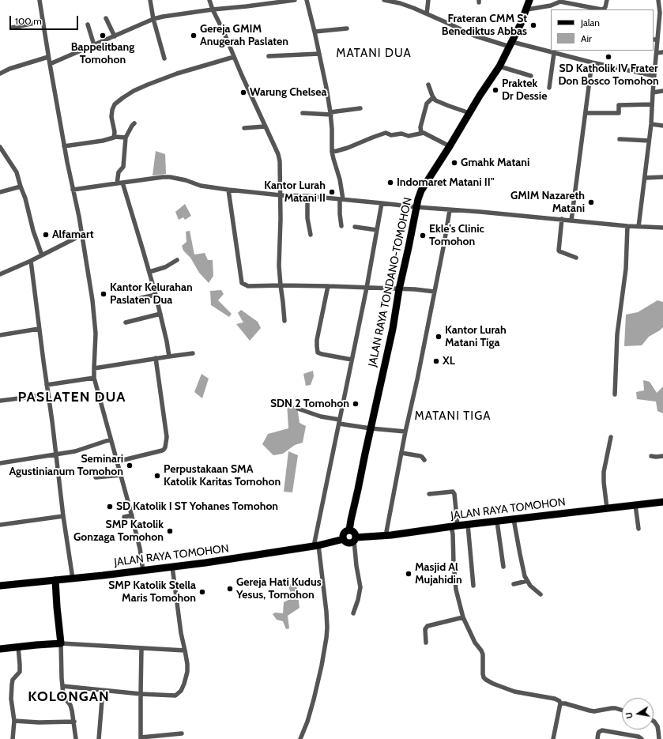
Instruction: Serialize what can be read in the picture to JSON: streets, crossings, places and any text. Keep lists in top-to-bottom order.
{
  "streets": {
    "main road": ["JALAN RAYA TONDANO-TOMOHON", "JALAN RAYA TOMOHON"]
  },
  "crossings": [
    ["JALAN RAYA TONDANO-TOMOHON", "JALAN RAYA TOMOHON"]
  ],
  "districts": [
    "MATANI DUA",
    "PASLATEN DUA",
    "MATANI TIGA",
    "KOLONGAN"
  ],
  "places": [
    "Frateran CMM St Benediktus Abbas",
    "Bappelitbang Tomohon",
    "Gereja GMIM Anugerah Paslaten",
    "SD Katholik IV Frater Don Bosco Tomohon",
    "Praktek Dr Dessie",
    "Warung Chelsea",
    "Gmahk Matani",
    "Indomaret Matani II\"",
    "Kantor Lurah Matani II",
    "GMIM Nazareth Matani",
    "Alfamart",
    "Ekle's Clinic Tomohon",
    "Kantor Kelurahan Paslaten Dua",
    "Kantor Lurah Matani Tiga",
    "XL",
    "SDN 2 Tomohon",
    "Seminari Agustinianum Tomohon",
    "Perpustakaan SMA Katolik Karitas Tomohon",
    "SD Katolik I ST Yohanes Tomohon",
    "SMP Katolik Gonzaga Tomohon",
    "Masjid Al Mujahidin",
    "Gereja Hati Kudus Yesus, Tomohon",
    "SMP Katolik Stella Maris Tomohon"
  ],
  "legend": ["Jalan", "Air"],
  "scale_bar": "100 m",
  "north": "left"
}
